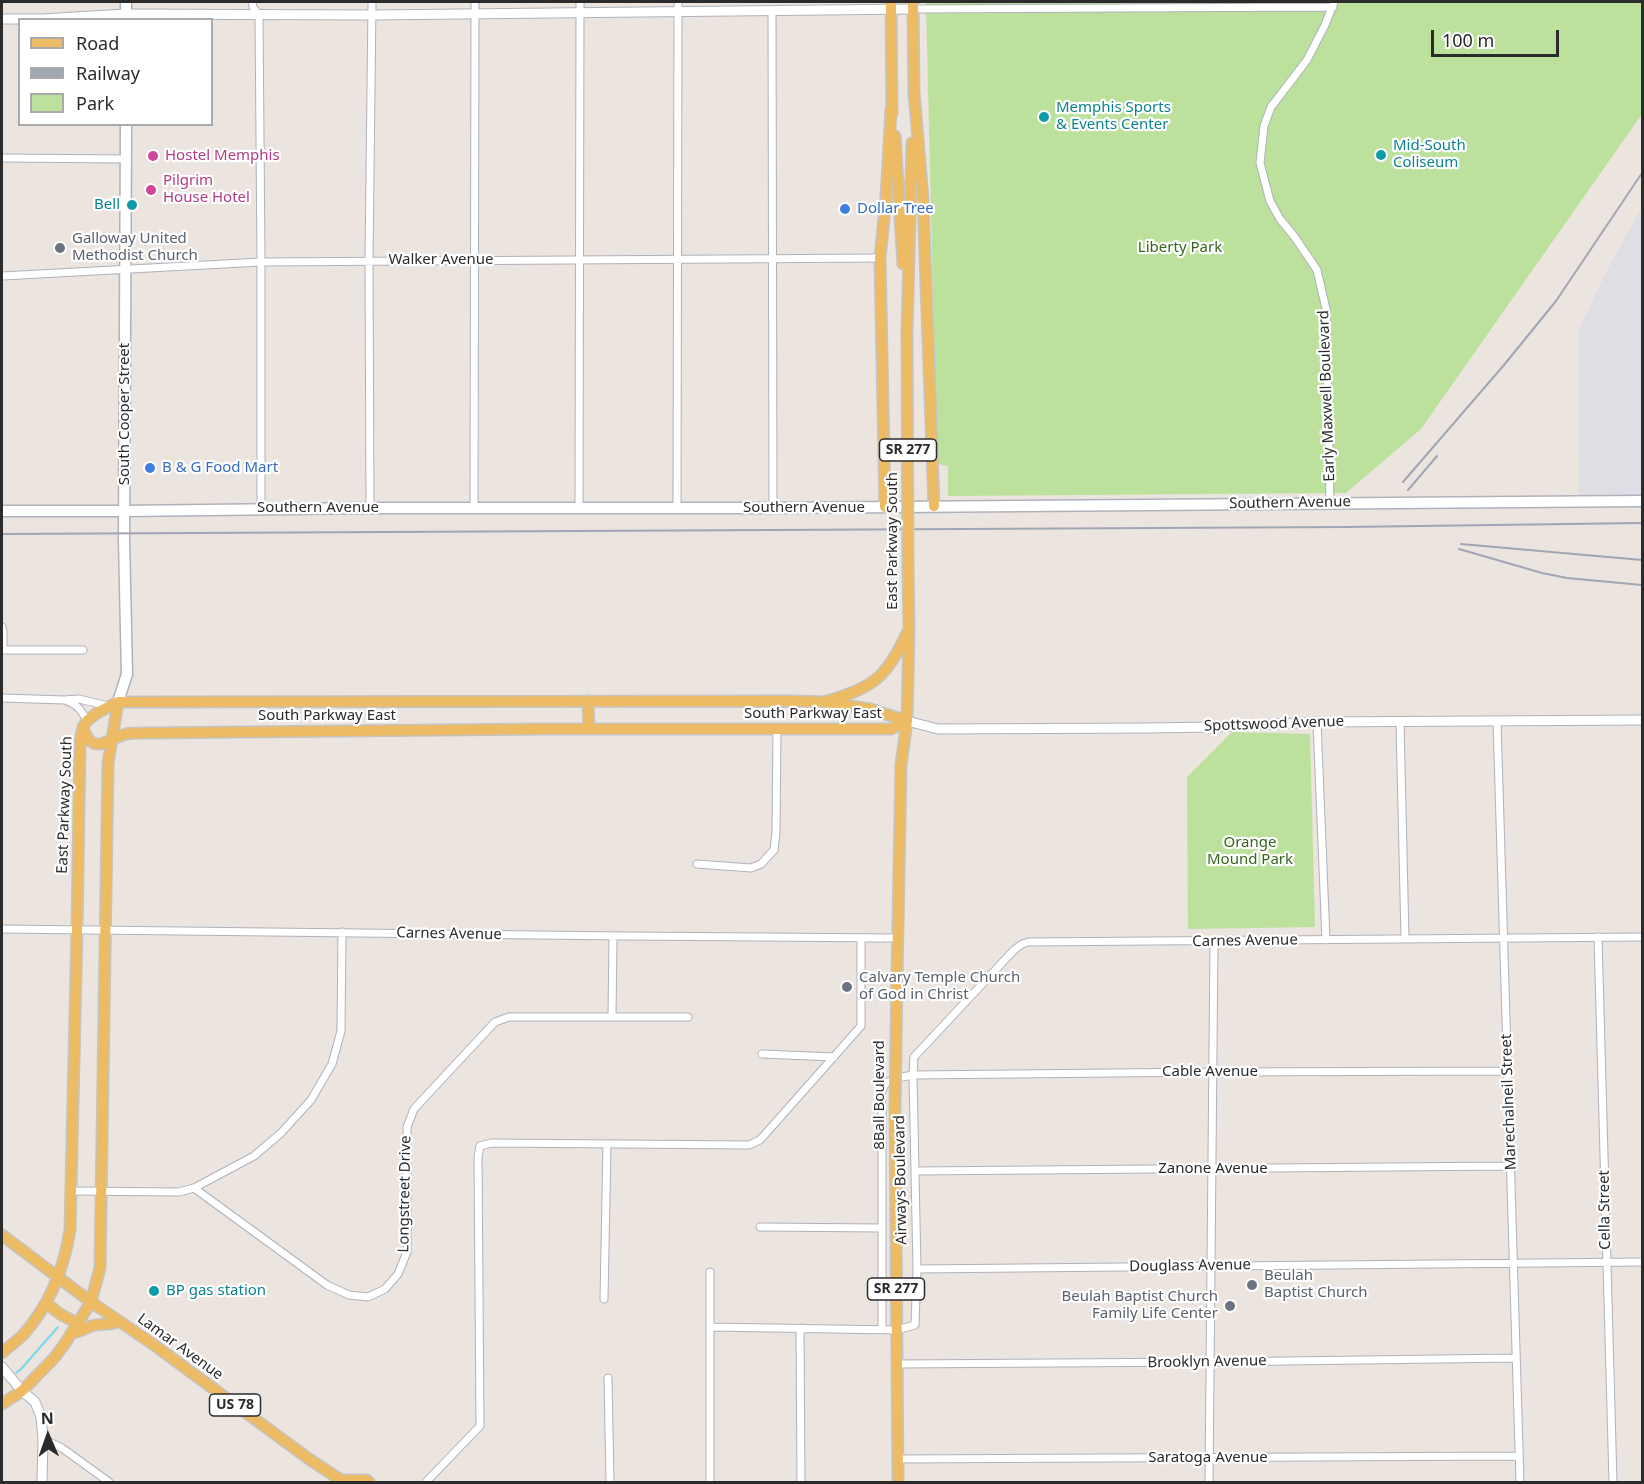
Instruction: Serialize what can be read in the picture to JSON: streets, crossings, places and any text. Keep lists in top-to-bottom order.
{
  "streets": {
    "main road": [
      "South Cooper Street",
      "SR 277",
      "Southern Avenue",
      "East Parkway South",
      "South Parkway East",
      "8Ball Boulevard",
      "Lamar Avenue",
      "US 78"
    ],
    "street": [
      "Walker Avenue",
      "Early Maxwell Boulevard",
      "Spottswood Avenue",
      "Carnes Avenue",
      "Cable Avenue",
      "Marechalneil Street",
      "Zanone Avenue",
      "Airways Boulevard",
      "Longstreet Drive",
      "Cella Street",
      "Douglass Avenue",
      "Brooklyn Avenue",
      "Saratoga Avenue"
    ]
  },
  "crossings": [
    ["Walker Avenue", "South Cooper Street"],
    ["Early Maxwell Boulevard", "Southern Avenue"],
    ["South Cooper Street", "Southern Avenue"],
    ["South Cooper Street", "East Parkway South"],
    ["South Cooper Street", "South Parkway East"],
    ["SR 277", "8Ball Boulevard"],
    ["SR 277", "Saratoga Avenue"],
    ["East Parkway South", "South Parkway East"],
    ["East Parkway South", "Spottswood Avenue"],
    ["East Parkway South", "Carnes Avenue"],
    ["East Parkway South", "8Ball Boulevard"],
    ["East Parkway South", "Lamar Avenue"],
    ["South Parkway East", "Spottswood Avenue"],
    ["South Parkway East", "8Ball Boulevard"],
    ["Spottswood Avenue", "8Ball Boulevard"],
    ["Spottswood Avenue", "Marechalneil Street"],
    ["Carnes Avenue", "Cable Avenue"],
    ["Carnes Avenue", "8Ball Boulevard"],
    ["Carnes Avenue", "Marechalneil Street"],
    ["Carnes Avenue", "Airways Boulevard"],
    ["Carnes Avenue", "Cella Street"],
    ["Cable Avenue", "Marechalneil Street"],
    ["Cable Avenue", "Airways Boulevard"],
    ["8Ball Boulevard", "Airways Boulevard"],
    ["8Ball Boulevard", "Brooklyn Avenue"],
    ["8Ball Boulevard", "Saratoga Avenue"],
    ["Marechalneil Street", "Zanone Avenue"],
    ["Marechalneil Street", "Douglass Avenue"],
    ["Marechalneil Street", "Brooklyn Avenue"],
    ["Marechalneil Street", "Saratoga Avenue"],
    ["Zanone Avenue", "Airways Boulevard"],
    ["Airways Boulevard", "Douglass Avenue"],
    ["Cella Street", "Douglass Avenue"]
  ],
  "parks": ["Liberty Park", "Orange Mound Park"],
  "places": [
    "Memphis Sports & Events Center",
    "Mid-South Coliseum",
    "Hostel Memphis",
    "Pilgrim House Hotel",
    "Bell",
    "Dollar Tree",
    "Galloway United Methodist Church",
    "B & G Food Mart",
    "Calvary Temple Church of God in Christ",
    "Beulah Baptist Church",
    "BP gas station",
    "Beulah Baptist Church Family Life Center"
  ],
  "legend": ["Road", "Railway", "Park"],
  "scale_bar": "100 m",
  "north": "top"
}
